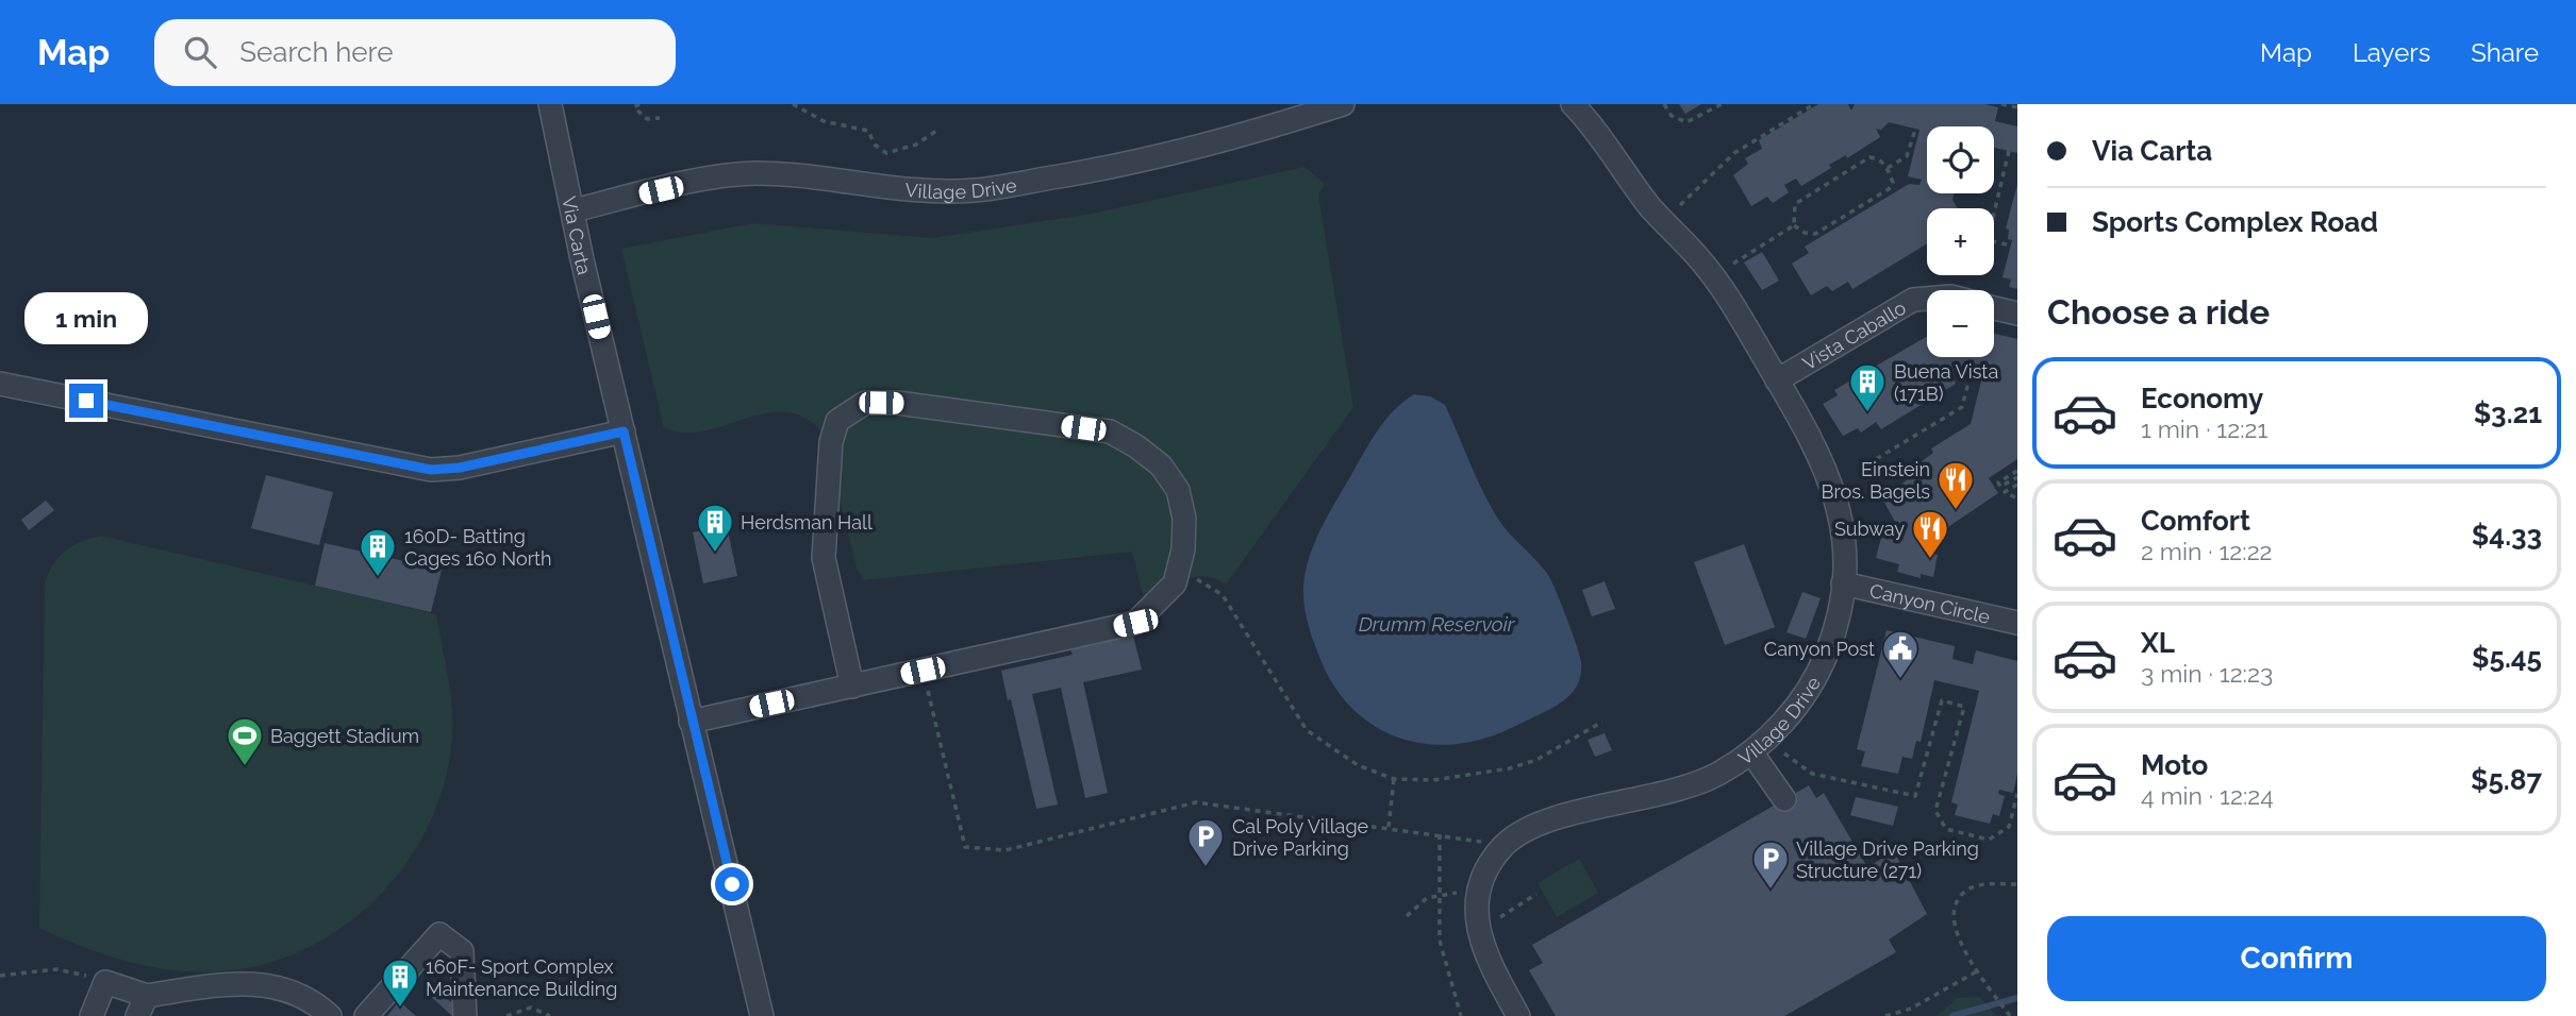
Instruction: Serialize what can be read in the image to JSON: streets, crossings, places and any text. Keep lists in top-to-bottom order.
{
  "streets": {
    "street": [
      "Village Drive",
      "Via Carta",
      "Vista Caballo",
      "Canyon Circle"
    ]
  },
  "crossings": [
    ["Village Drive", "Via Carta"],
    ["Village Drive", "Vista Caballo"],
    ["Village Drive", "Canyon Circle"]
  ],
  "water": ["Drumm Reservoir"],
  "places": {
    "building": [
      "Buena Vista (171B)",
      "Herdsman Hall",
      "160D- Batting Cages 160 North",
      "160F- Sport Complex Maintenance Building"
    ],
    "restaurant": ["Einstein Bros. Bagels", "Subway"],
    "public building": ["Canyon Post"],
    "sports": ["Baggett Stadium"],
    "parking": ["Cal Poly Village Drive Parking", "Village Drive Parking Structure (271)"]
  },
  "page": {
    "header": "Map",
    "search": "Search here",
    "nav": ["Map", "Layers", "Share"],
    "banner": ["Via Carta", "Sports Complex Road"],
    "map_buttons": ["+", "−"],
    "heading": "Choose a ride",
    "bubble": "1 min",
    "list": [
      {
        "name": "Economy",
        "note": "1 min · 12:21",
        "value": "$3.21"
      },
      {
        "name": "Comfort",
        "note": "2 min · 12:22",
        "value": "$4.33"
      },
      {
        "name": "XL",
        "note": "3 min · 12:23",
        "value": "$5.45"
      },
      {
        "name": "Moto",
        "note": "4 min · 12:24",
        "value": "$5.87"
      }
    ],
    "buttons": "Confirm"
  }
}
